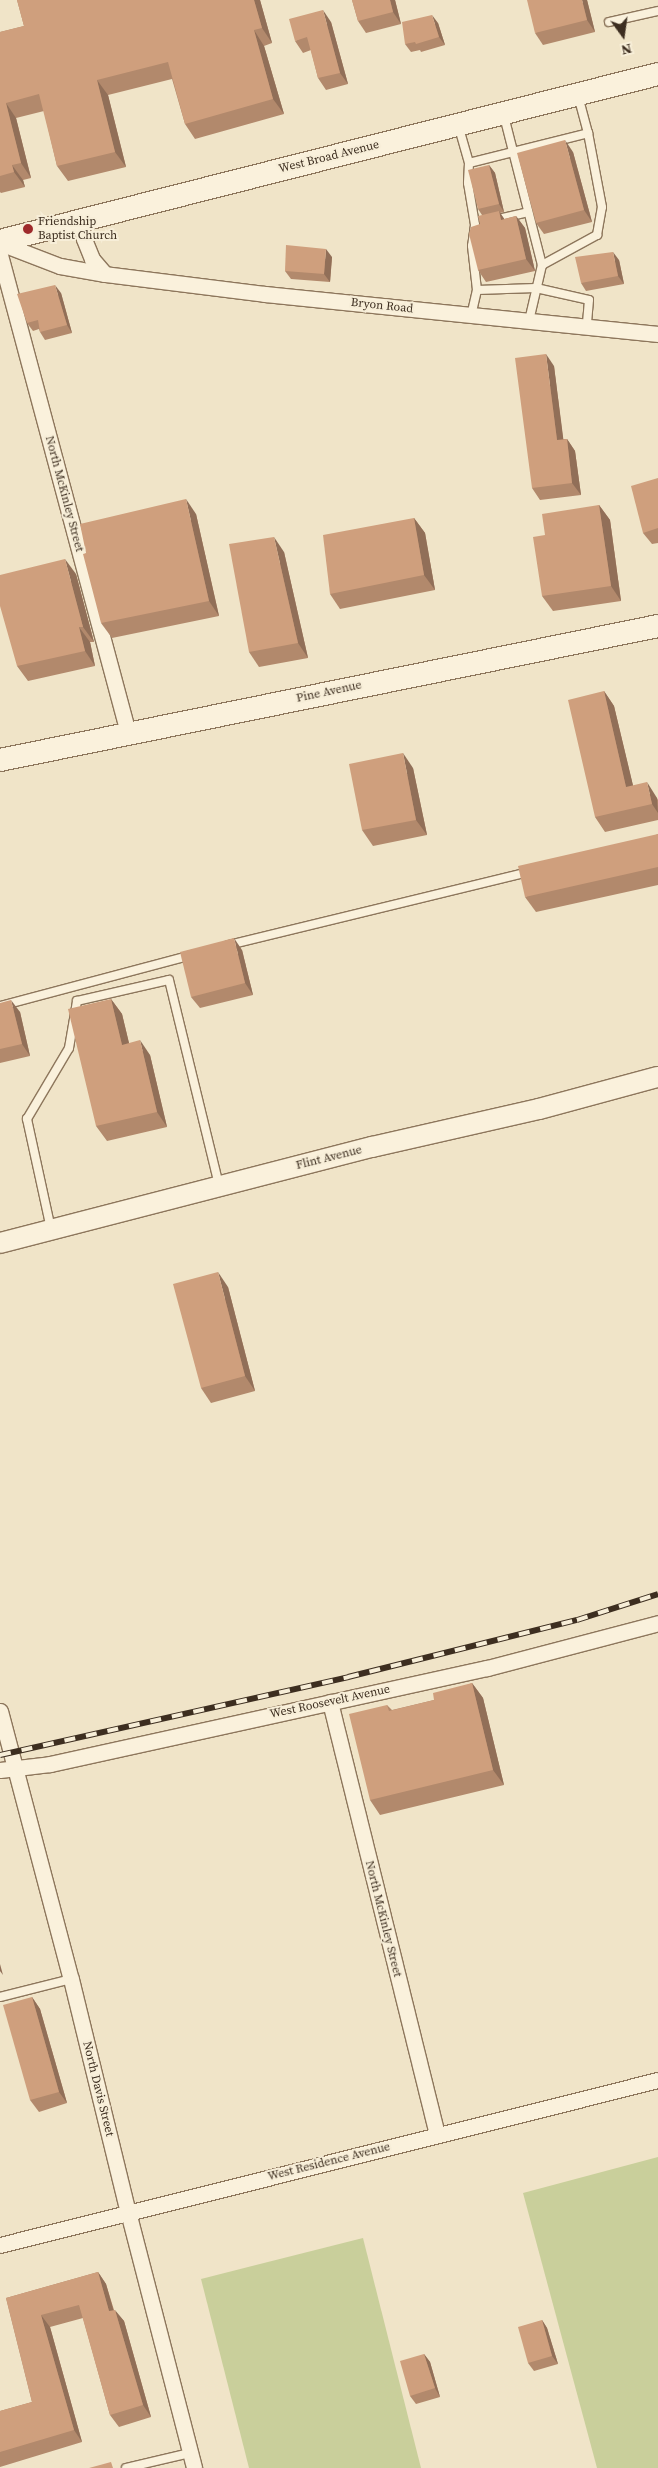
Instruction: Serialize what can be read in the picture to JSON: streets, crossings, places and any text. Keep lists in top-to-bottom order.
{
  "streets": {
    "main road": ["West Broad Avenue", "Pine Avenue"],
    "street": [
      "Bryon Road",
      "North McKinley Street",
      "Flint Avenue",
      "West Roosevelt Avenue",
      "North Davis Street",
      "West Residence Avenue"
    ]
  },
  "crossings": [
    ["West Broad Avenue", "Bryon Road"],
    ["North McKinley Street", "Pine Avenue"],
    ["North McKinley Street", "West Roosevelt Avenue"],
    ["North McKinley Street", "West Residence Avenue"],
    ["West Roosevelt Avenue", "North Davis Street"],
    ["North Davis Street", "West Residence Avenue"]
  ],
  "places": ["Friendship Baptist Church"],
  "north": "bottom"
}
